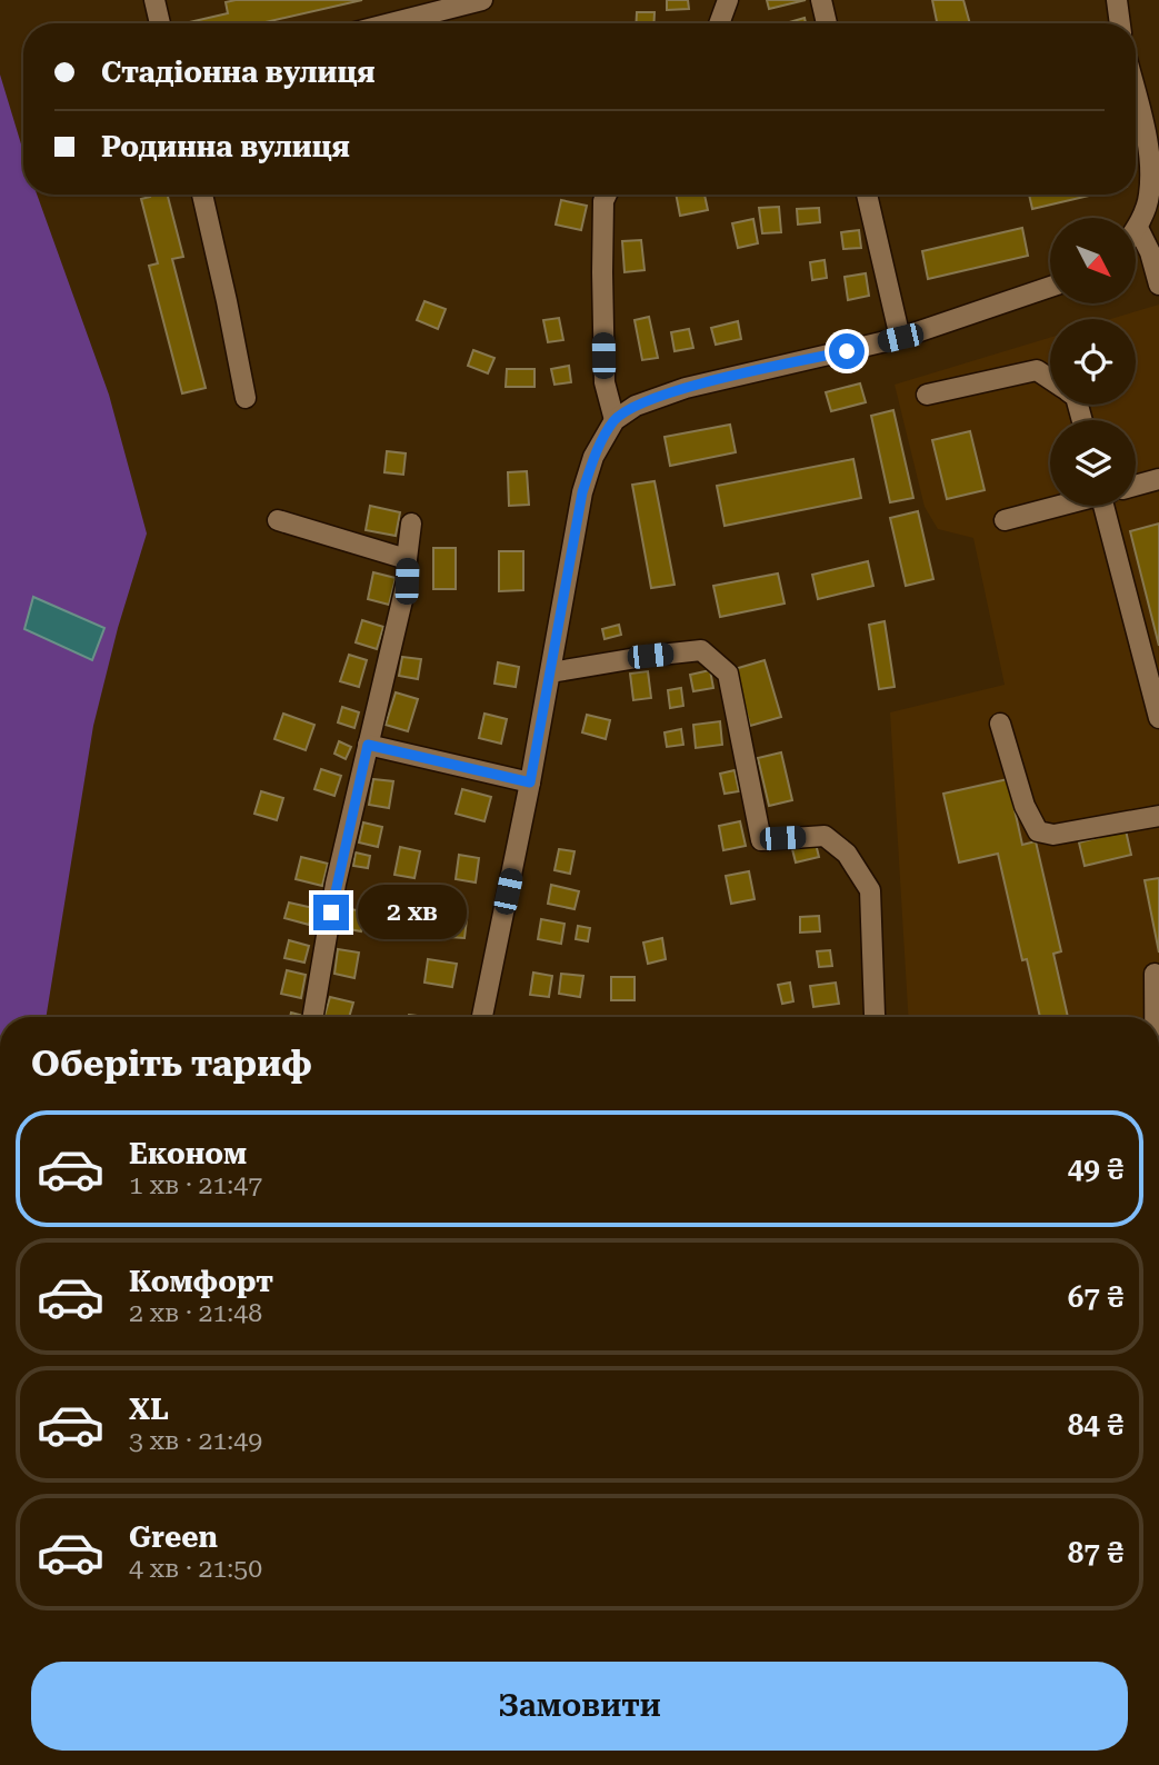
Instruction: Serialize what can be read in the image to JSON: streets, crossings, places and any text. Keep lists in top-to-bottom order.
{
  "north": "bottom right",
  "page": {
    "banner": ["Стадіонна вулиця", "Родинна вулиця"],
    "bubble": "2 хв",
    "heading": "Оберіть тариф",
    "list": [
      {
        "name": "Економ",
        "note": "1 хв · 21:47",
        "value": "49 ₴"
      },
      {
        "name": "Комфорт",
        "note": "2 хв · 21:48",
        "value": "67 ₴"
      },
      {
        "name": "XL",
        "note": "3 хв · 21:49",
        "value": "84 ₴"
      },
      {
        "name": "Green",
        "note": "4 хв · 21:50",
        "value": "87 ₴"
      }
    ],
    "buttons": "Замовити"
  }
}
